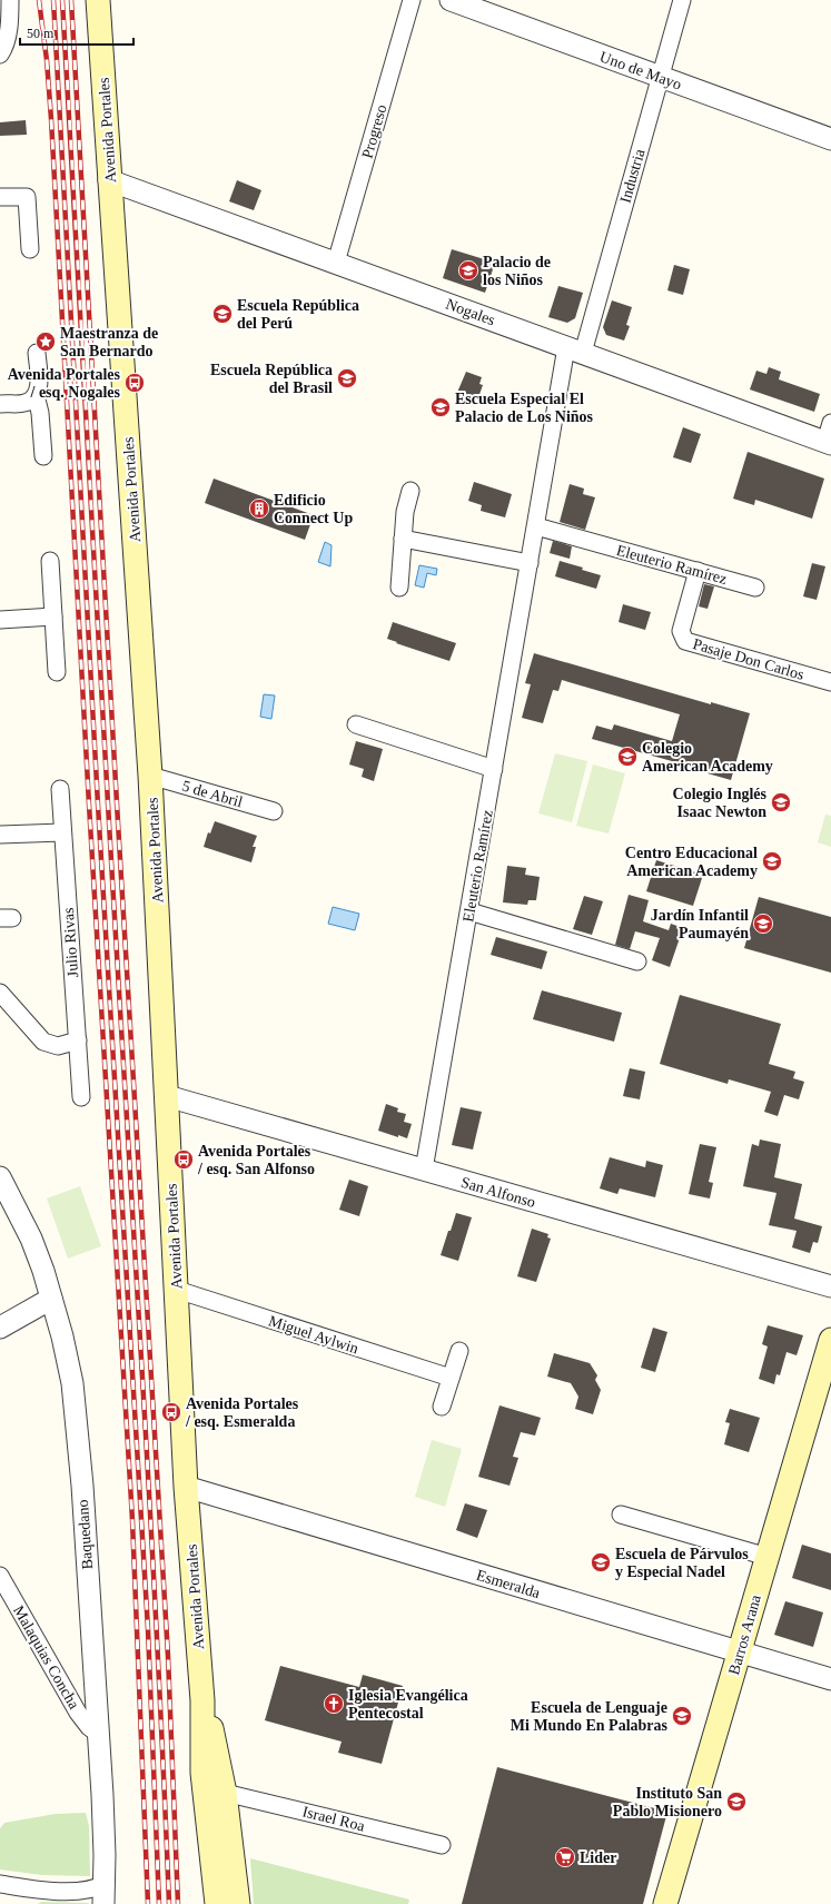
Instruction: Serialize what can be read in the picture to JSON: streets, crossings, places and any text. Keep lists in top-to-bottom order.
{
  "streets": {
    "main road": ["Avenida Portales", "Barros Arana"],
    "street": [
      "Uno de Mayo",
      "Progreso",
      "Industria",
      "Nogales",
      "Eleuterio Ramírez",
      "Pasaje Don Carlos",
      "5 de Abril",
      "Julio Rivas",
      "San Alfonso",
      "Miguel Aylwin",
      "Baquedano",
      "Esmeralda",
      "Malaquias Concha",
      "Israel Roa"
    ]
  },
  "crossings": [
    ["Uno de Mayo", "Industria"],
    ["Avenida Portales", "Nogales"],
    ["Avenida Portales", "5 de Abril"],
    ["Avenida Portales", "San Alfonso"],
    ["Avenida Portales", "Miguel Aylwin"],
    ["Avenida Portales", "Esmeralda"],
    ["Avenida Portales", "Israel Roa"],
    ["Progreso", "Nogales"],
    ["Industria", "Nogales"],
    ["Industria", "Eleuterio Ramírez"],
    ["Nogales", "Eleuterio Ramírez"],
    ["Eleuterio Ramírez", "Pasaje Don Carlos"],
    ["Eleuterio Ramírez", "San Alfonso"],
    ["Baquedano", "Malaquias Concha"],
    ["Esmeralda", "Barros Arana"]
  ],
  "places": {
    "school or university": [
      "Palacio de los Niños",
      "Escuela República del Perú",
      "Escuela República del Brasil",
      "Escuela Especial El Palacio de Los Niños",
      "Colegio American Academy",
      "Colegio Inglés Isaac Newton",
      "Centro Educacional American Academy",
      "Jardín Infantil Paumayén",
      "Escuela de Párvulos y Especial Nadel",
      "Escuela de Lenguaje Mi Mundo En Palabras",
      "Instituto San Pablo Misionero"
    ],
    "place": ["Maestranza de San Bernardo"],
    "bus stop": ["Avenida Portales / esq. Nogales", "Avenida Portales / esq. San Alfonso", "Avenida Portales / esq. Esmeralda"],
    "building": ["Edificio Connect Up"],
    "church": ["Iglesia Evangélica Pentecostal"],
    "supermarket": ["Lider"]
  },
  "scale_bar": "50 m"
}
